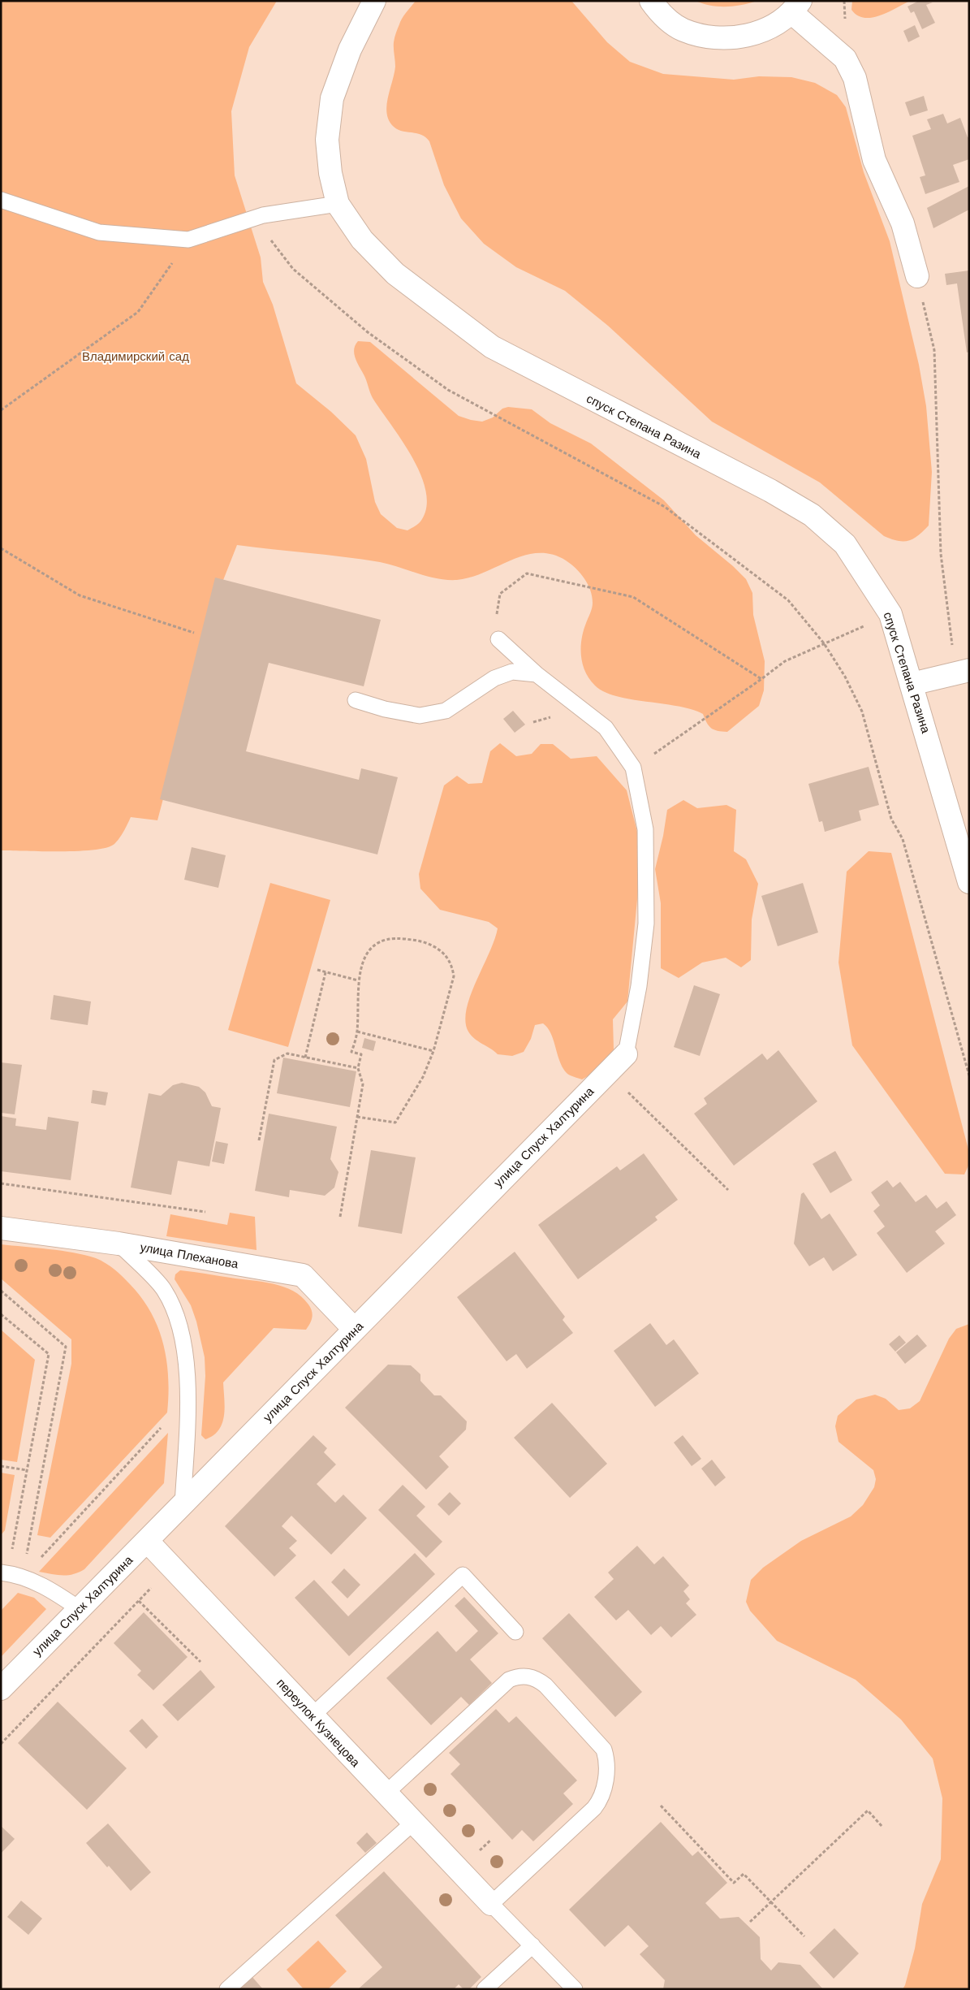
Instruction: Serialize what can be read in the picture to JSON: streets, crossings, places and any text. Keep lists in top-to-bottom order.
{
  "streets": {
    "street": [
      "спуск Степана Разина",
      "улица Спуск Халтурина",
      "улица Плеханова",
      "переулок Кузнецова"
    ]
  },
  "crossings": [
    ["улица Спуск Халтурина", "улица Плеханова"],
    ["улица Спуск Халтурина", "переулок Кузнецова"]
  ],
  "parks": ["Владимирский сад"]
}
